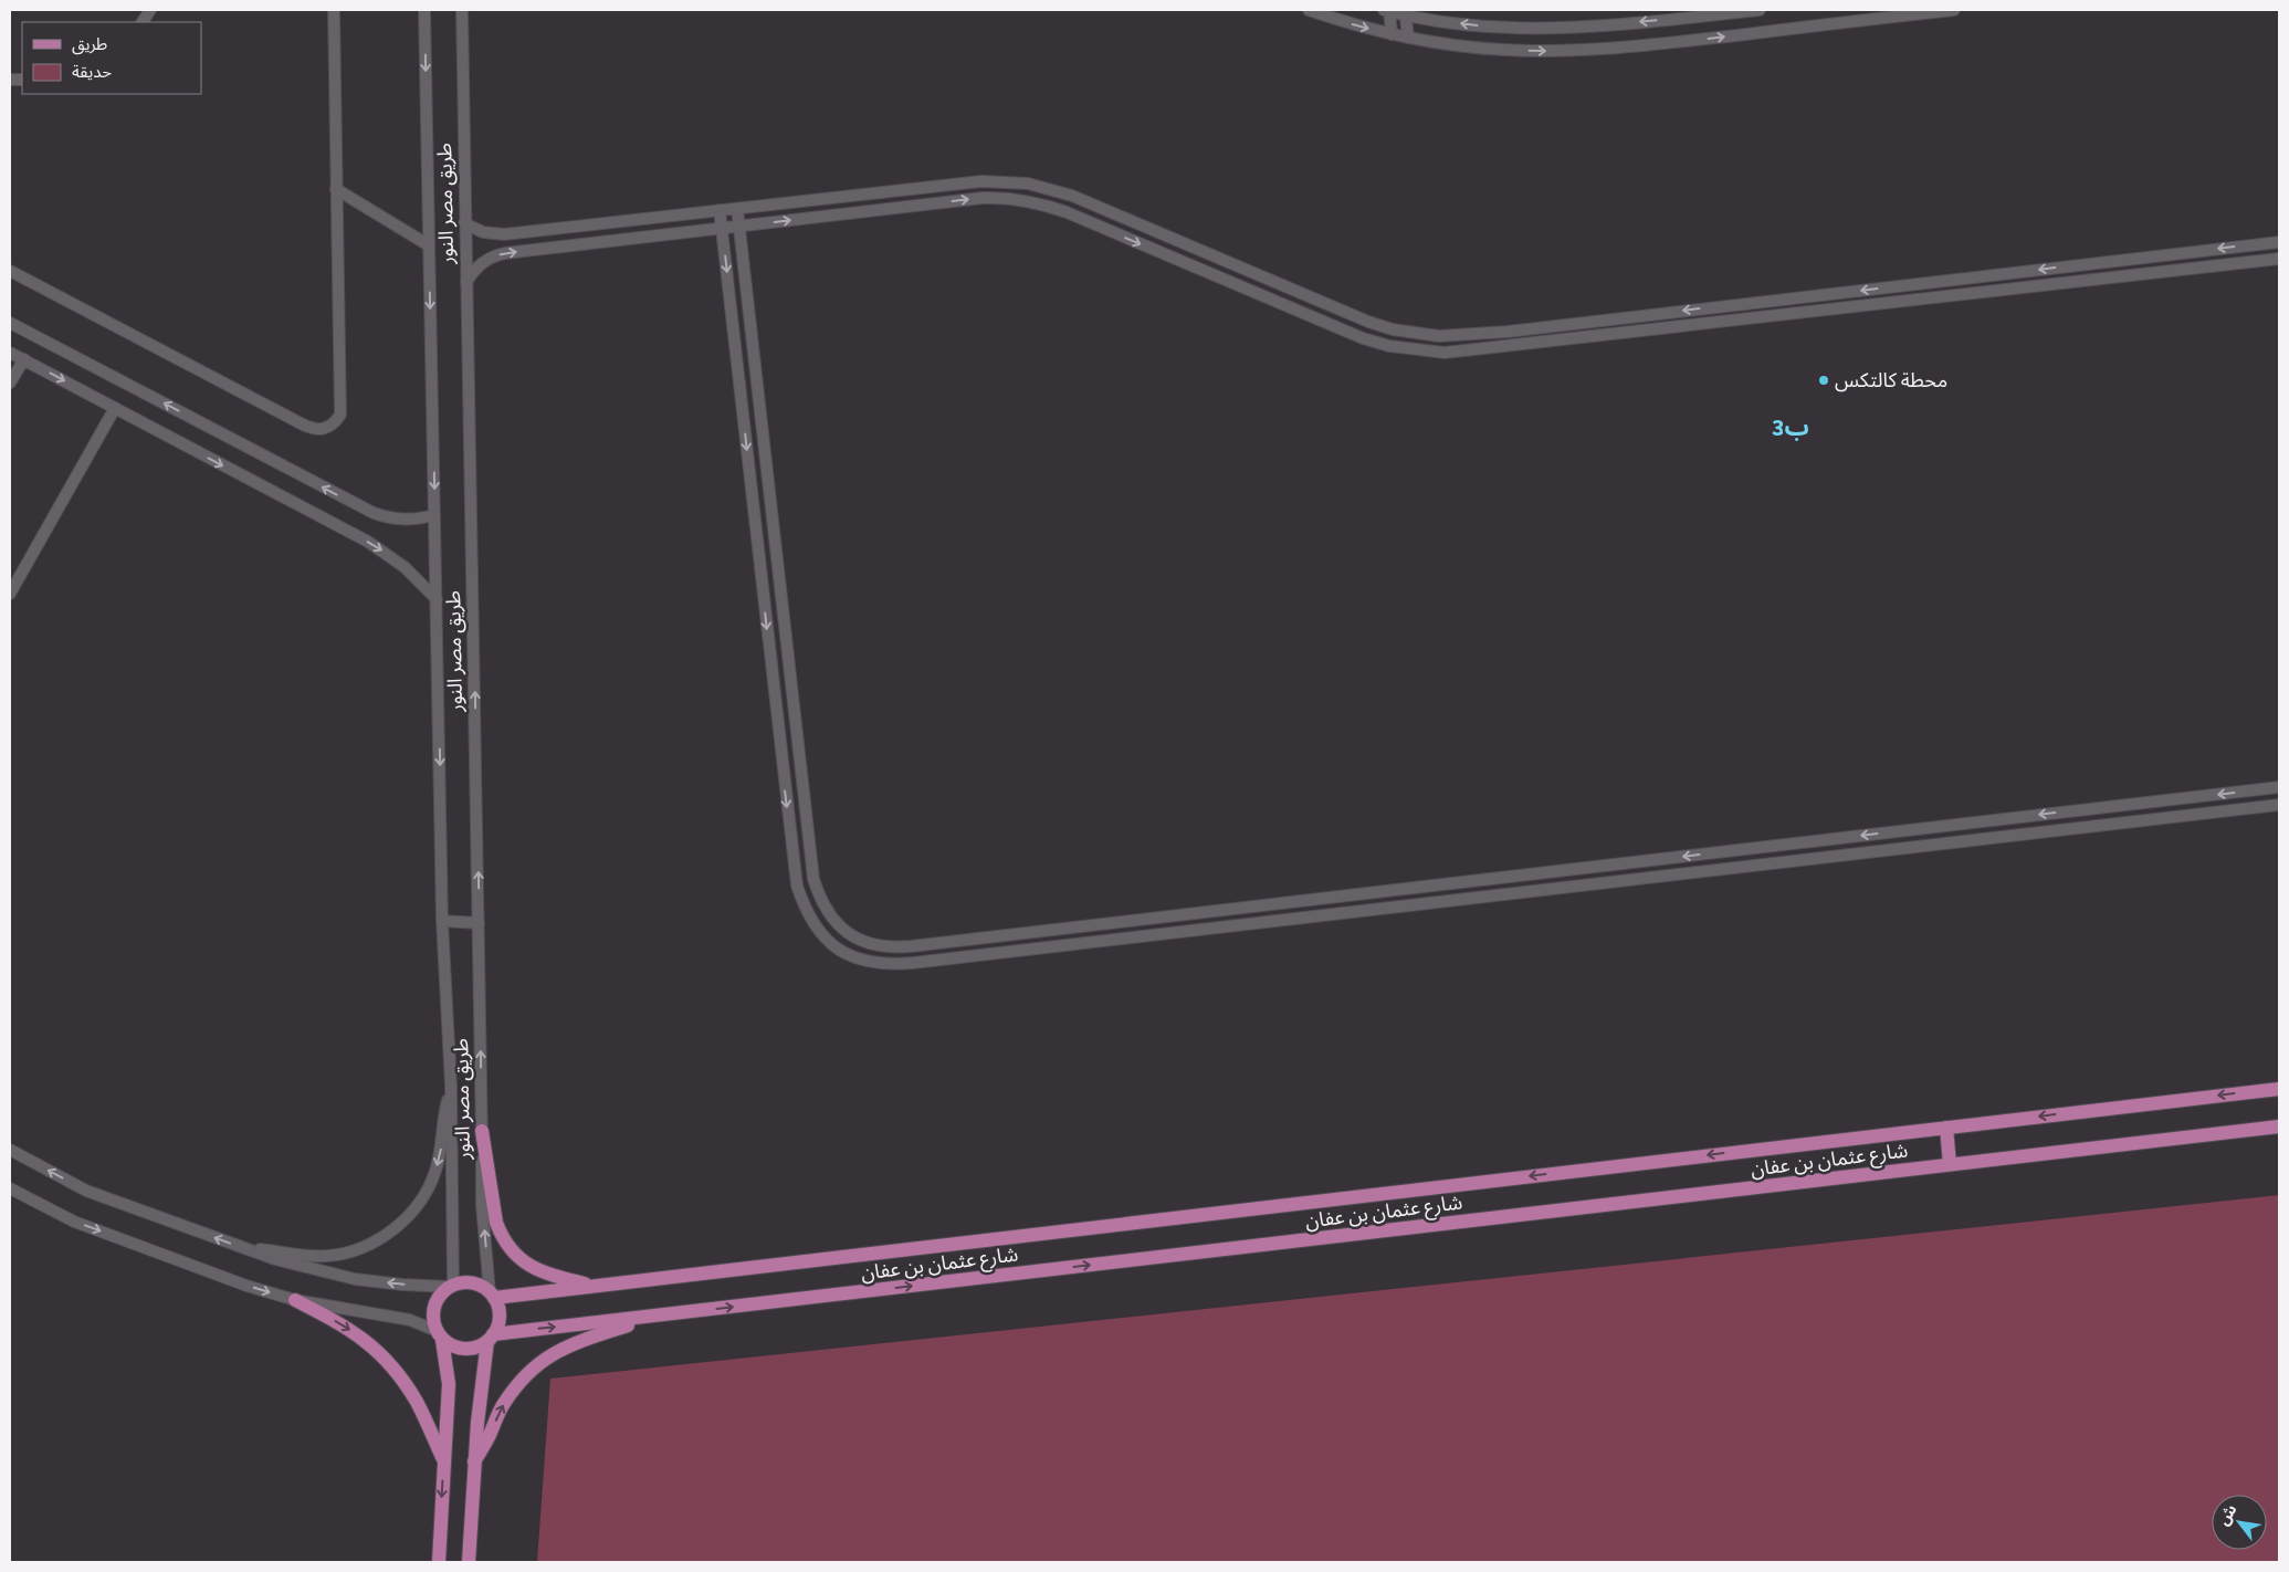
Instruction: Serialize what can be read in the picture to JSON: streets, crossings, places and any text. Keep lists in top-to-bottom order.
{
  "streets": {
    "main road": ["شارع عثمان بن عفان"],
    "street": ["طريق مصر النور"]
  },
  "crossings": [
    ["طريق مصر النور", "شارع عثمان بن عفان"]
  ],
  "districts": ["ب3"],
  "places": ["محطة كالتكس"],
  "legend": ["طريق", "حديقة"],
  "north": "top left"
}
